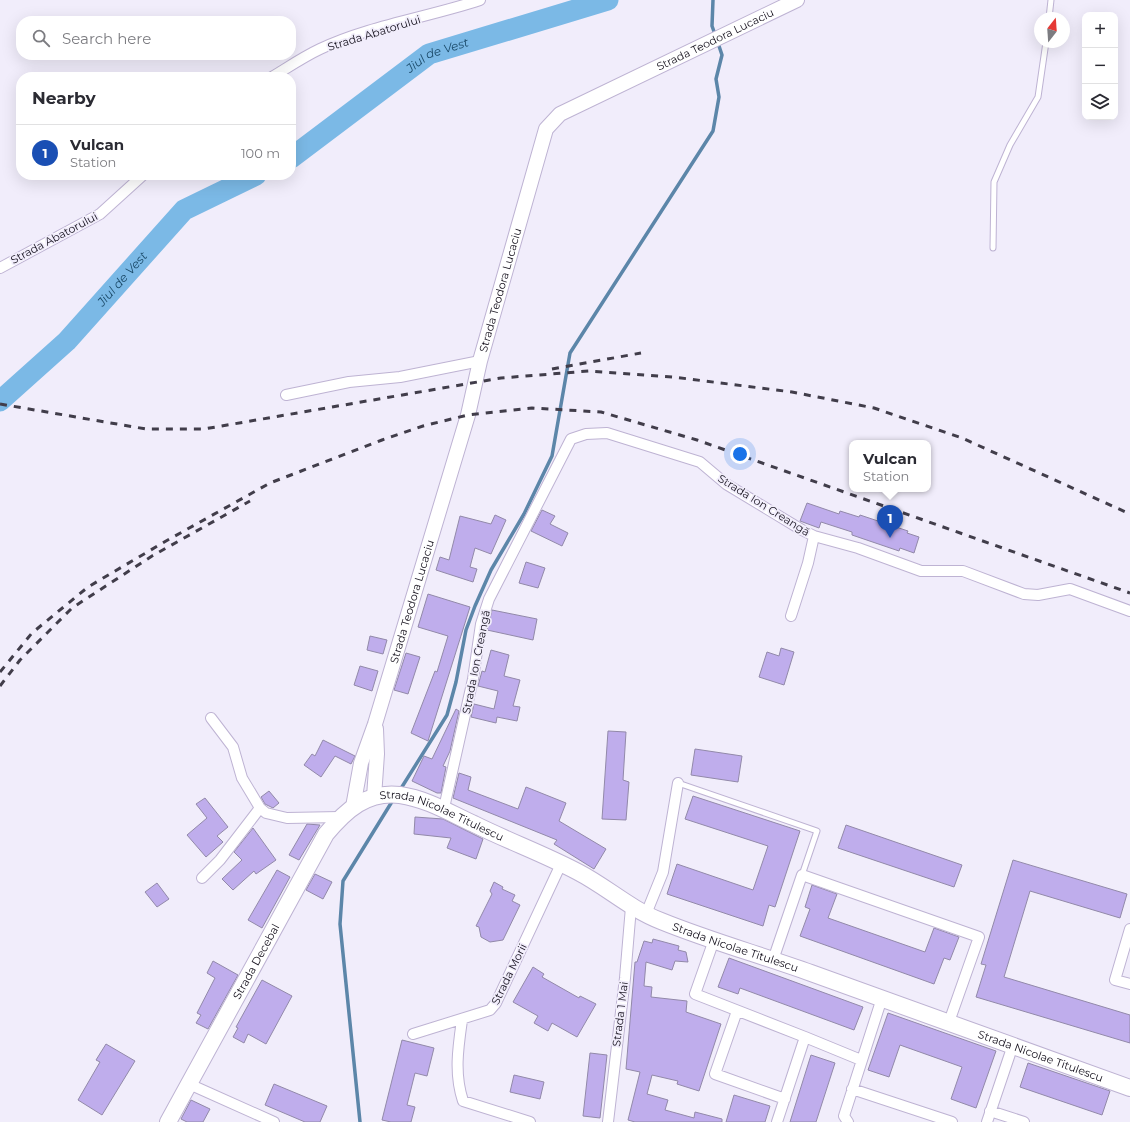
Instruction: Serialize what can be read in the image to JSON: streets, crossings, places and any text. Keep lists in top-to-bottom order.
{
  "streets": {
    "main road": ["Strada Teodora Lucaciu", "Strada Nicolae Titulescu", "Strada Decebal"],
    "street": [
      "Strada Abatorului",
      "Strada Ion Creangă",
      "Strada Morii",
      "Strada 1 Mai"
    ]
  },
  "crossings": [
    ["Strada Teodora Lucaciu", "Strada Nicolae Titulescu"],
    ["Strada Teodora Lucaciu", "Strada Decebal"],
    ["Strada Ion Creangă", "Strada Nicolae Titulescu"],
    ["Strada Nicolae Titulescu", "Strada Decebal"],
    ["Strada Nicolae Titulescu", "Strada Morii"],
    ["Strada Nicolae Titulescu", "Strada 1 Mai"]
  ],
  "water": ["Jiul de Vest"],
  "north": "top",
  "page": {
    "map_buttons": ["+", "−"],
    "search": "Search here",
    "heading": "Nearby",
    "list": [
      {
        "mark": "1",
        "name": "Vulcan",
        "note": "Station",
        "value": "100 m"
      }
    ],
    "popup": ["Vulcan", "Station"],
    "pins": "1"
  }
}
